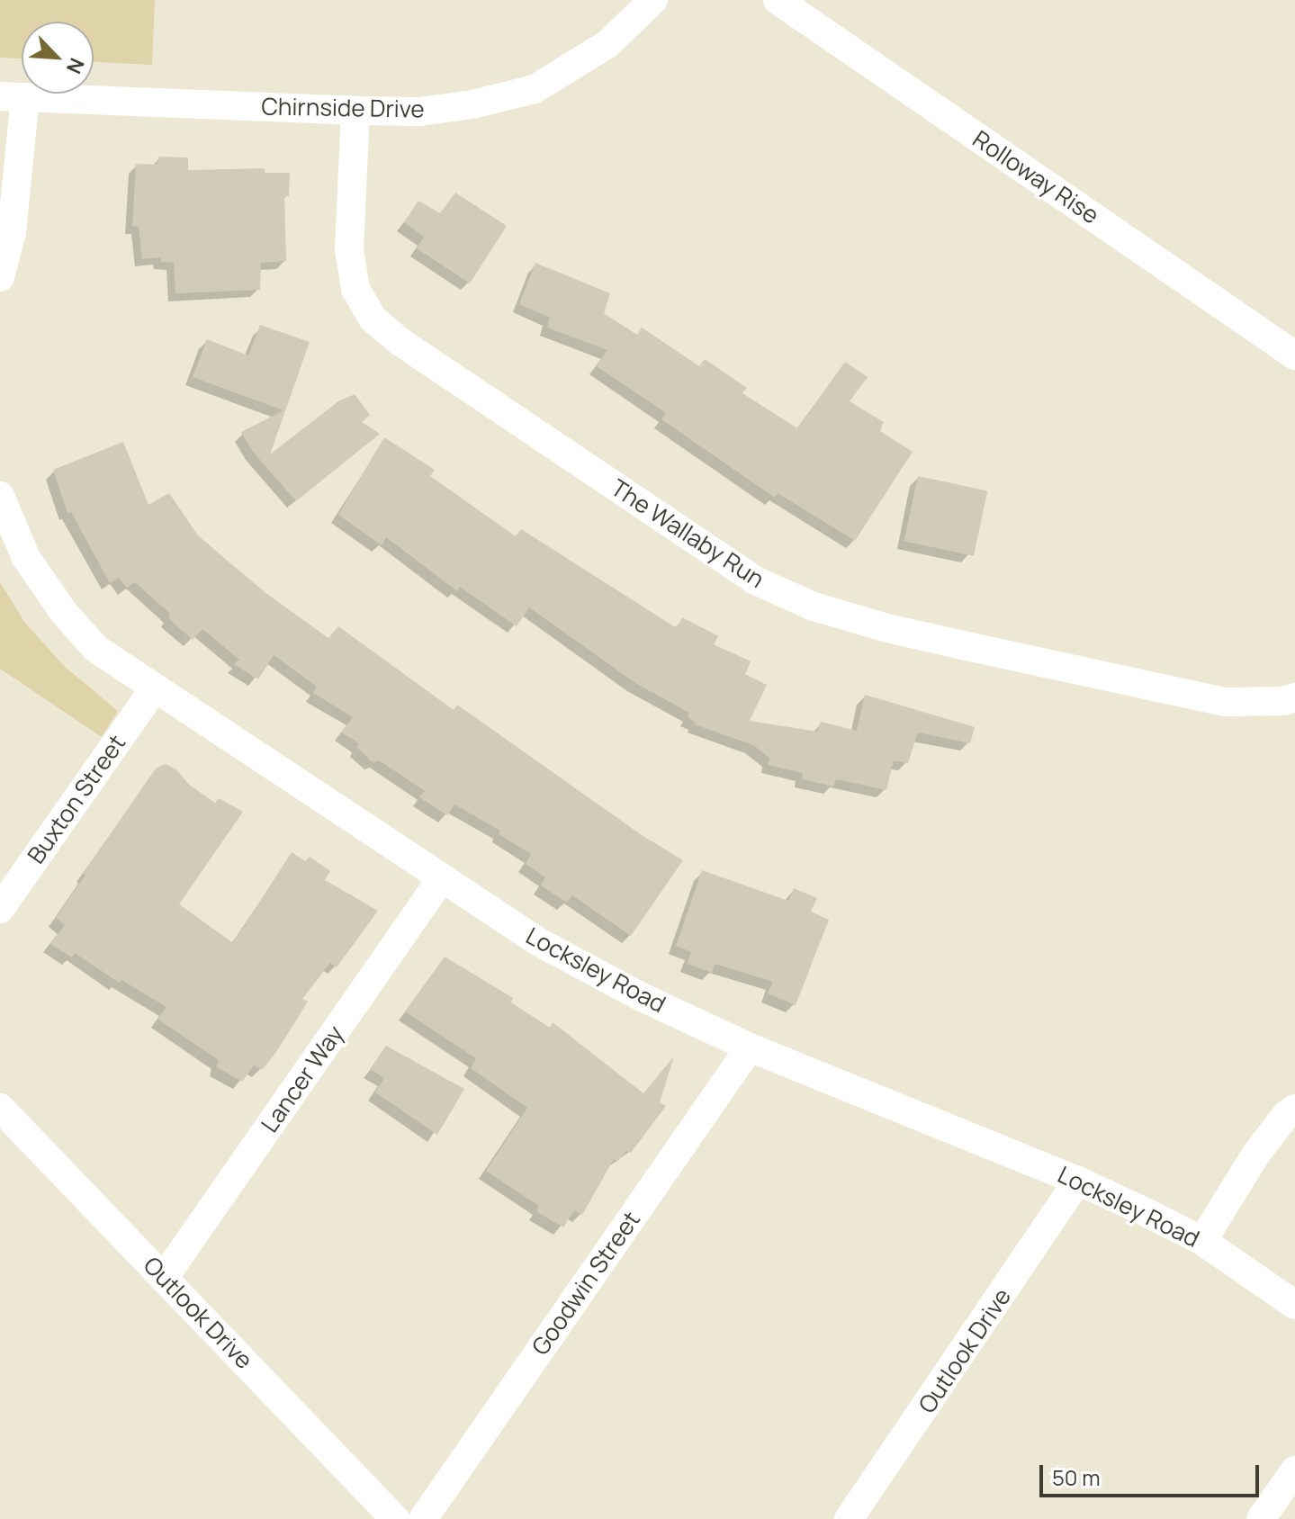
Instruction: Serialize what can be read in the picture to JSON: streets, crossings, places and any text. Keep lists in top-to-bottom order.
{
  "streets": {
    "street": [
      "Chirnside Drive",
      "Rolloway Rise",
      "The Wallaby Run",
      "Buxton Street",
      "Locksley Road",
      "Lancer Way",
      "Goodwin Street",
      "Outlook Drive"
    ]
  },
  "crossings": [
    ["Chirnside Drive", "The Wallaby Run"],
    ["Buxton Street", "Locksley Road"],
    ["Locksley Road", "Lancer Way"],
    ["Locksley Road", "Goodwin Street"],
    ["Locksley Road", "Outlook Drive"],
    ["Lancer Way", "Outlook Drive"]
  ],
  "scale_bar": "50 m",
  "north": "bottom right"
}
